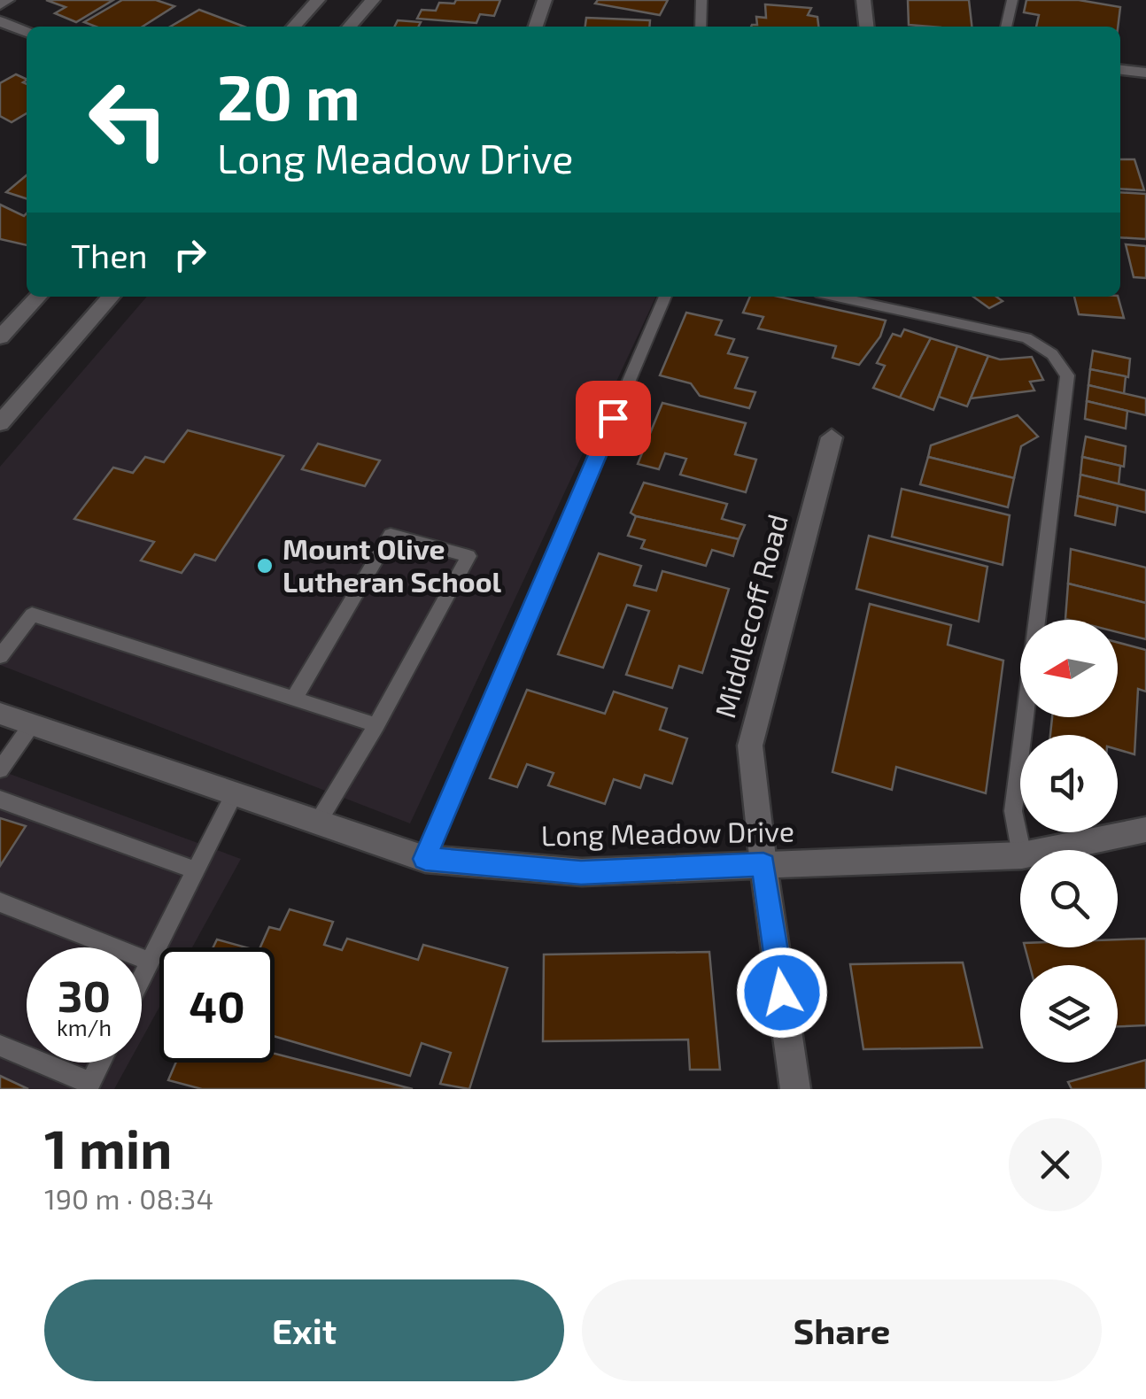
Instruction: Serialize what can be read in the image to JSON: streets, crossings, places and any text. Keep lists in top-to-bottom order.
{
  "streets": {
    "street": ["Middlecoff Road", "Long Meadow Drive"]
  },
  "crossings": [
    ["Middlecoff Road", "Long Meadow Drive"]
  ],
  "places": ["Mount Olive Lutheran School"],
  "north": "left",
  "page": {
    "turn": ["20 m", "Long Meadow Drive"],
    "then": "Then",
    "speed": "30 km/h",
    "limit": "40",
    "heading": ["1 min", "190 m · 08:34"],
    "buttons": ["Exit", "Share"]
  }
}
